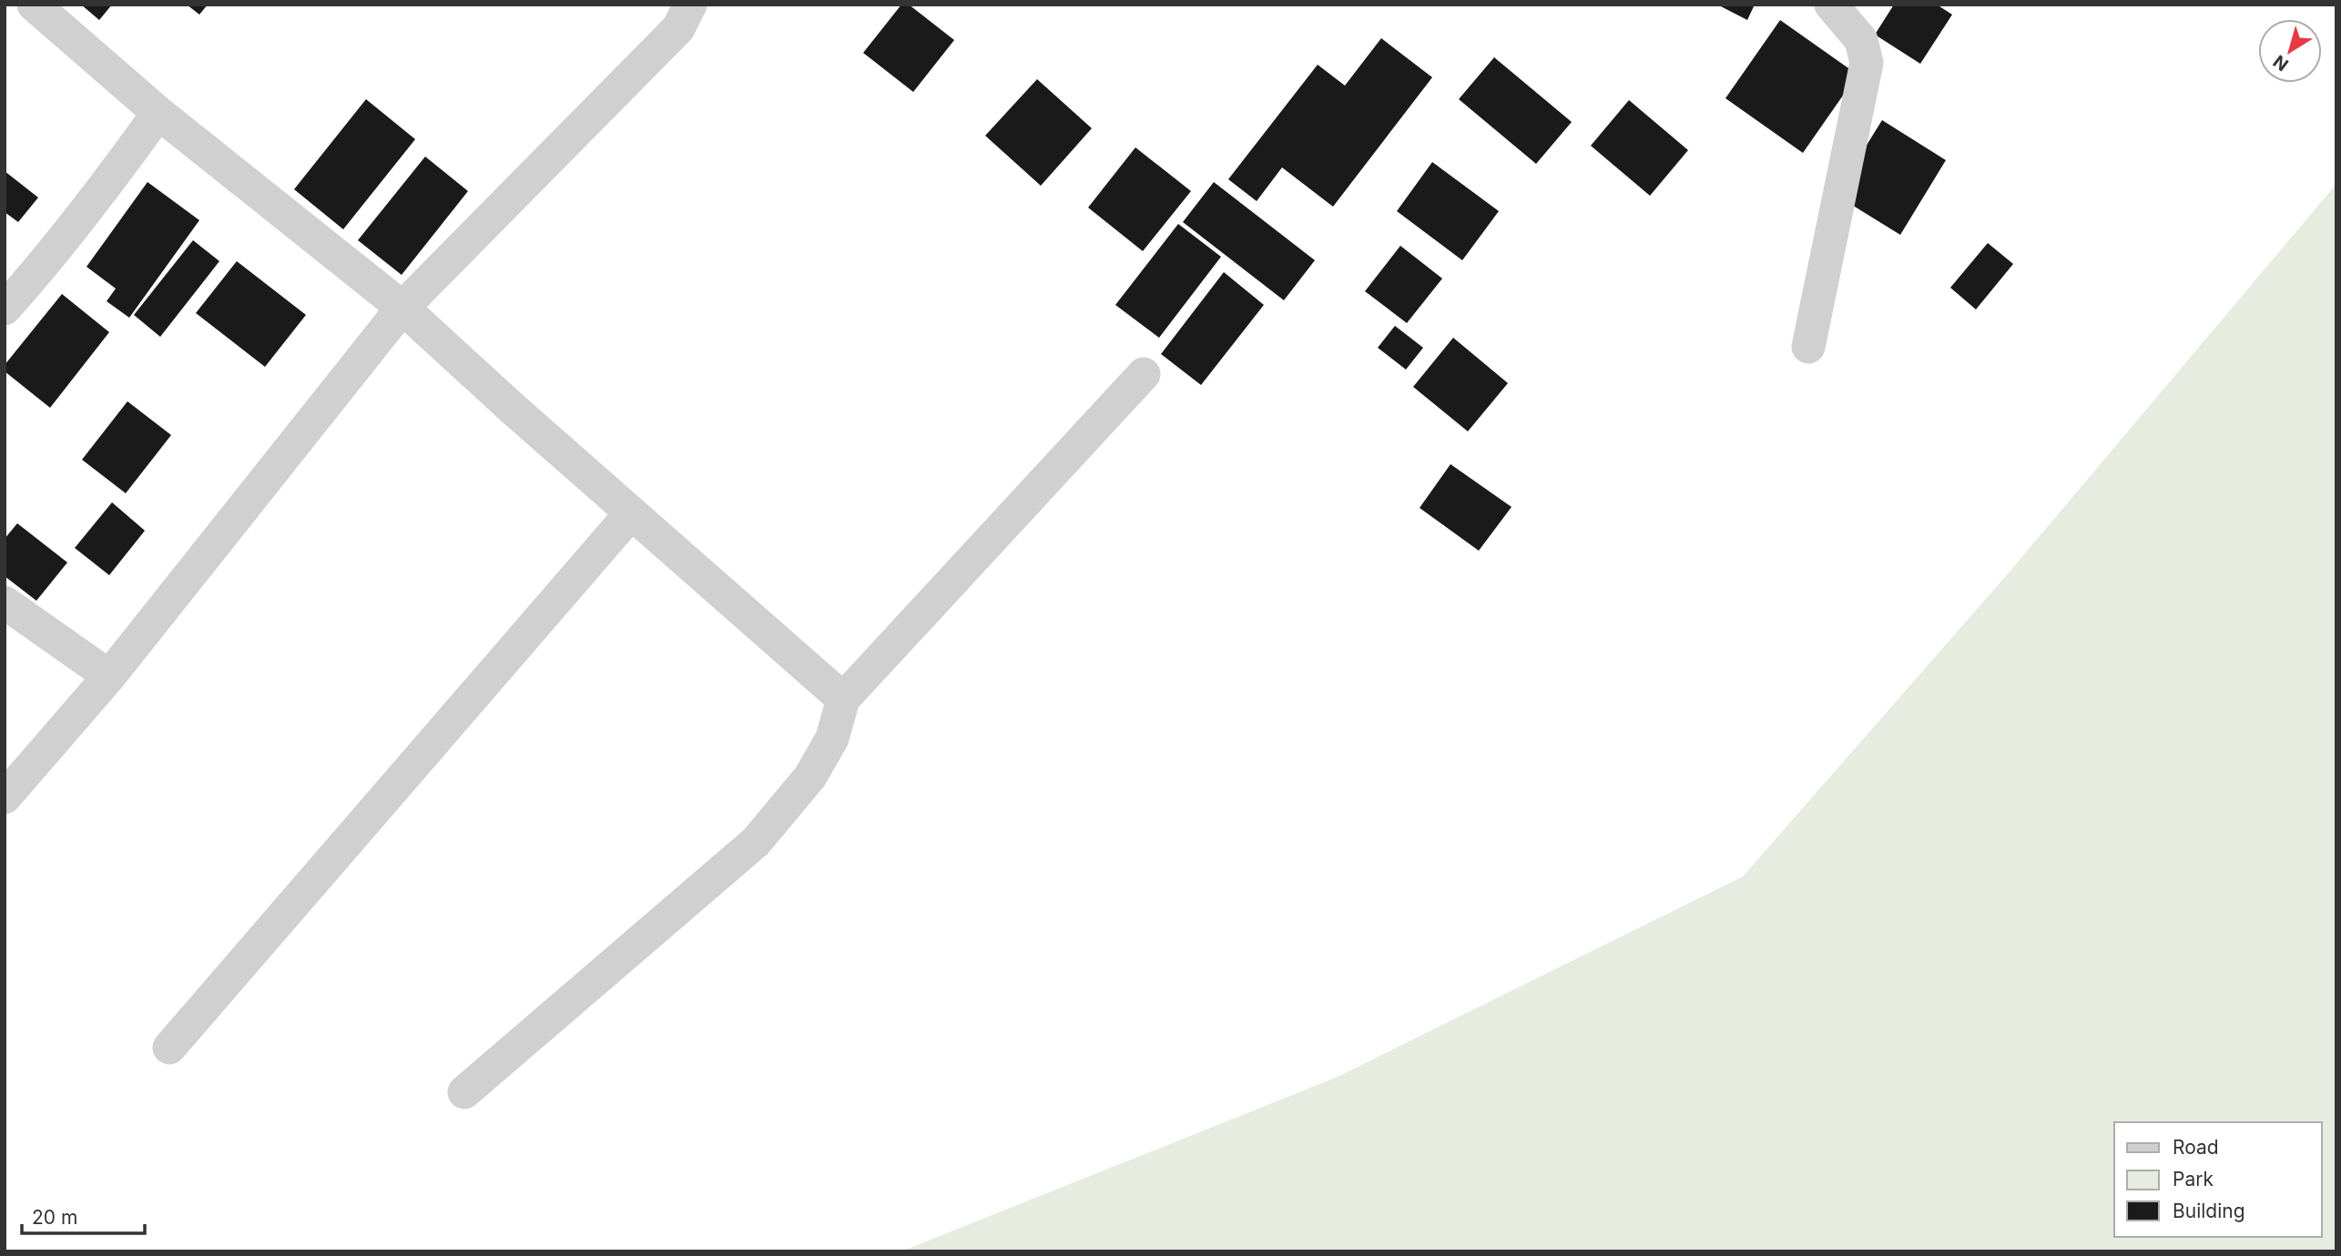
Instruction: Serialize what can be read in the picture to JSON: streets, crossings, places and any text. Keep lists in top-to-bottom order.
{
  "legend": ["Road", "Park", "Building"],
  "scale_bar": "20 m",
  "north": "bottom left"
}
